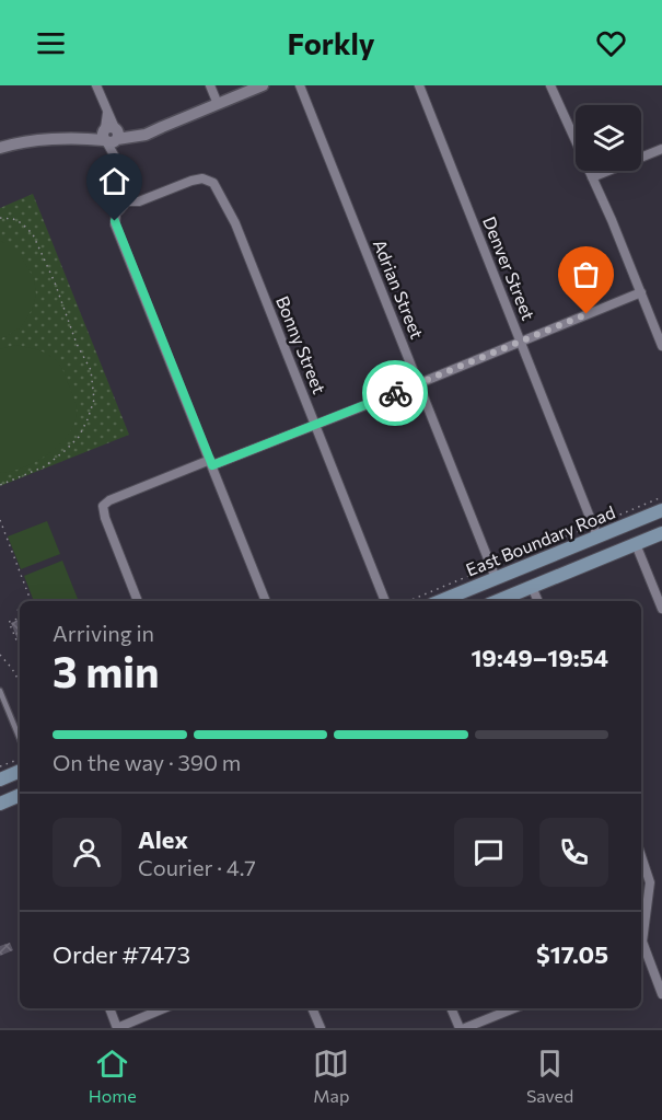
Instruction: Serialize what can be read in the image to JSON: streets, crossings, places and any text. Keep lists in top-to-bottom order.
{
  "streets": {
    "main road": ["East Boundary Road"],
    "street": ["Denver Street", "Adrian Street", "Bonny Street"]
  },
  "crossings": [
    ["Denver Street", "East Boundary Road"],
    ["Adrian Street", "East Boundary Road"]
  ],
  "page": {
    "header": "Forkly",
    "heading": ["3 min", "Arriving in", "19:49–19:54"],
    "panel": [
      "Alex",
      "Courier · 4.7",
      "Order #7473",
      "$17.05"
    ],
    "bar": "On the way · 390 m",
    "tabs": ["Home", "Map", "Saved"]
  }
}
